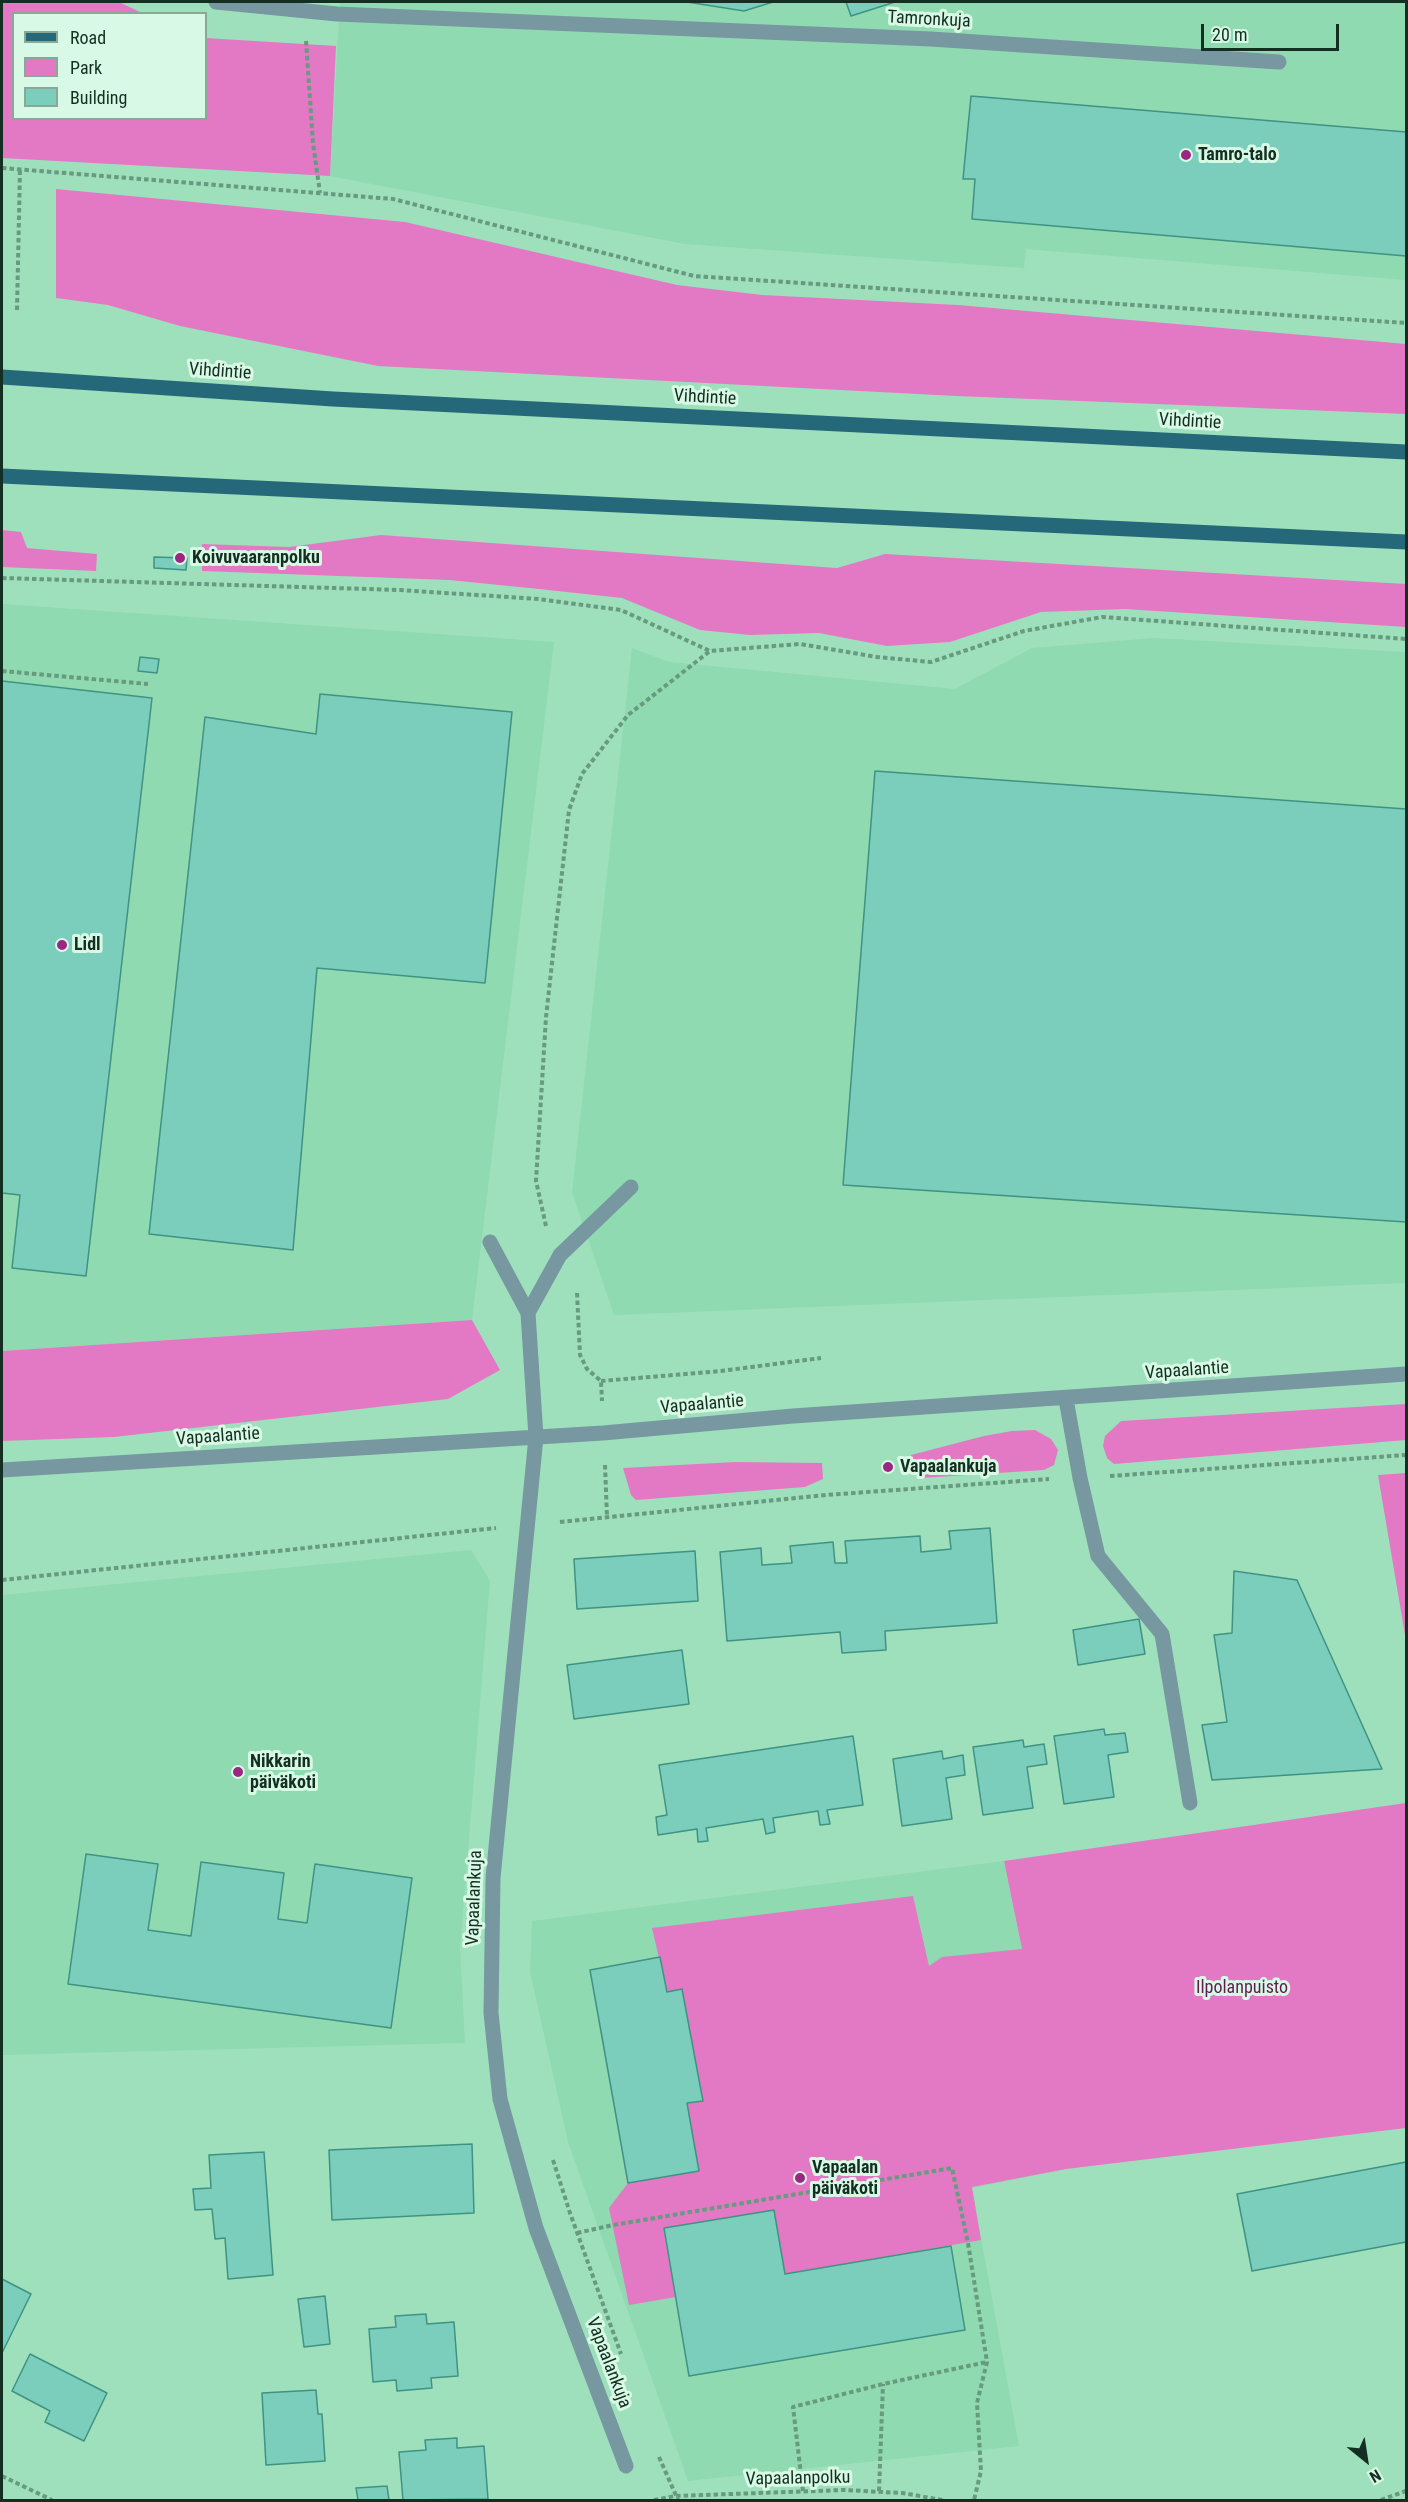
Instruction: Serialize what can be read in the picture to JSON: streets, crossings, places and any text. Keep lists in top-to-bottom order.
{
  "streets": {
    "main road": ["Vihdintie"],
    "street": ["Tamronkuja", "Vapaalantie", "Vapaalankuja"],
    "path": ["Vapaalanpolku"]
  },
  "crossings": [
    ["Vapaalantie", "Vapaalankuja"]
  ],
  "parks": ["Ilpolanpuisto"],
  "places": [
    "Tamro-talo",
    "Koivuvaaranpolku",
    "Lidl",
    "Vapaalankuja",
    "Nikkarin päiväkoti",
    "Vapaalan päiväkoti"
  ],
  "legend": ["Road", "Park", "Building"],
  "scale_bar": "20 m",
  "north": "bottom right"
}
